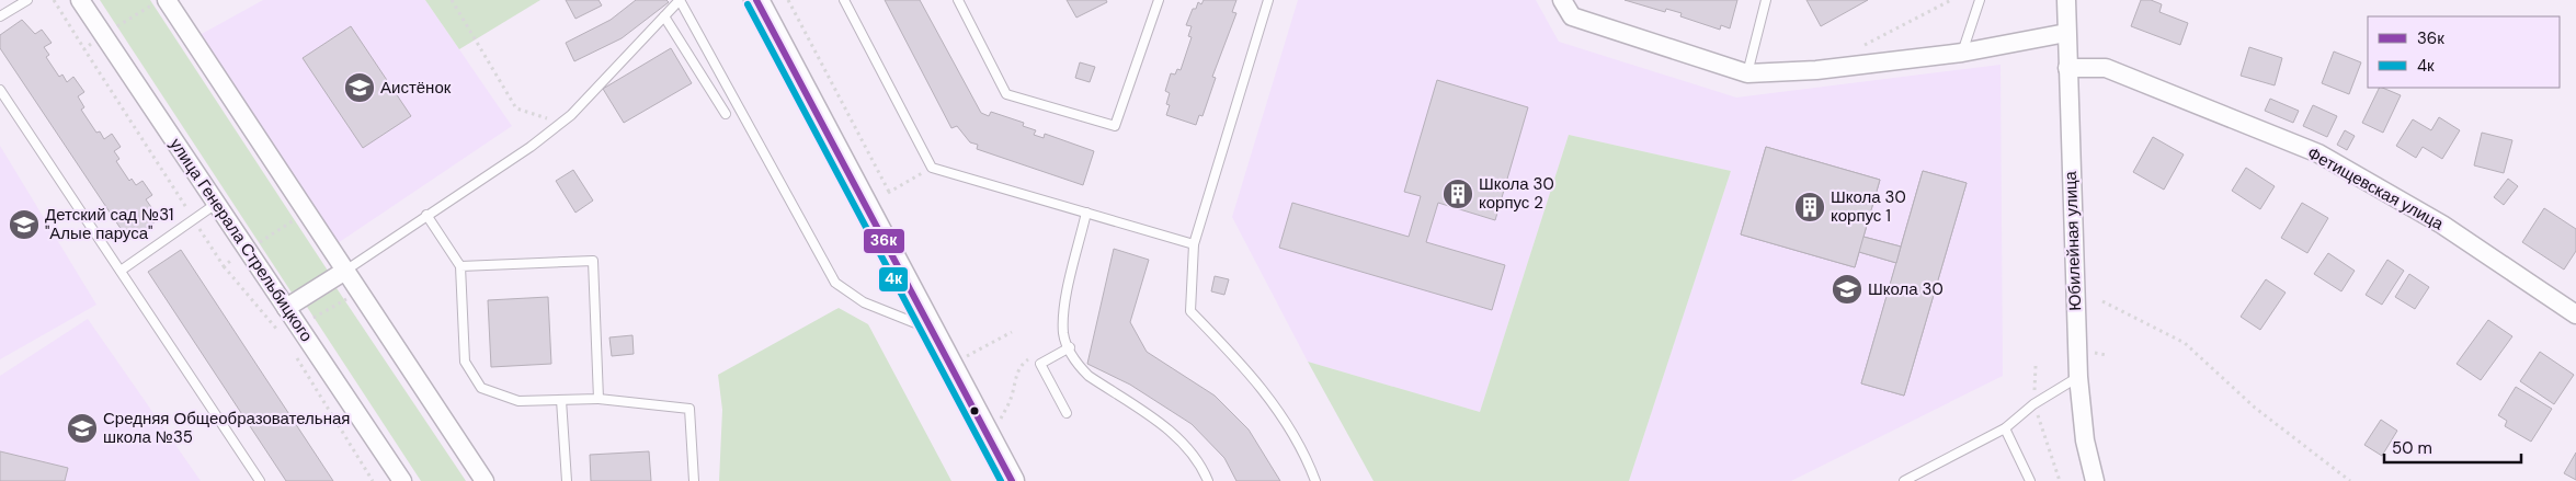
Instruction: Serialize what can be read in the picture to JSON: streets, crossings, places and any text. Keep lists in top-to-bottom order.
{
  "streets": {
    "street": ["Фетищевская улица", "улица Генерала Стрельбицкого", "Юбилейная улица"]
  },
  "crossings": [
    ["Фетищевская улица", "Юбилейная улица"]
  ],
  "places": {
    "school or university": [
      "Аистёнок",
      "Детский сад №31 \"Алые паруса\"",
      "Школа 30",
      "Средняя Общеобразовательная школа №35"
    ],
    "building": ["Школа 30 корпус 2", "Школа 30 корпус 1"]
  },
  "lines": ["transit line 36к", "transit line 4к"],
  "legend": ["36к", "4к"],
  "scale_bar": "50 m"
}
